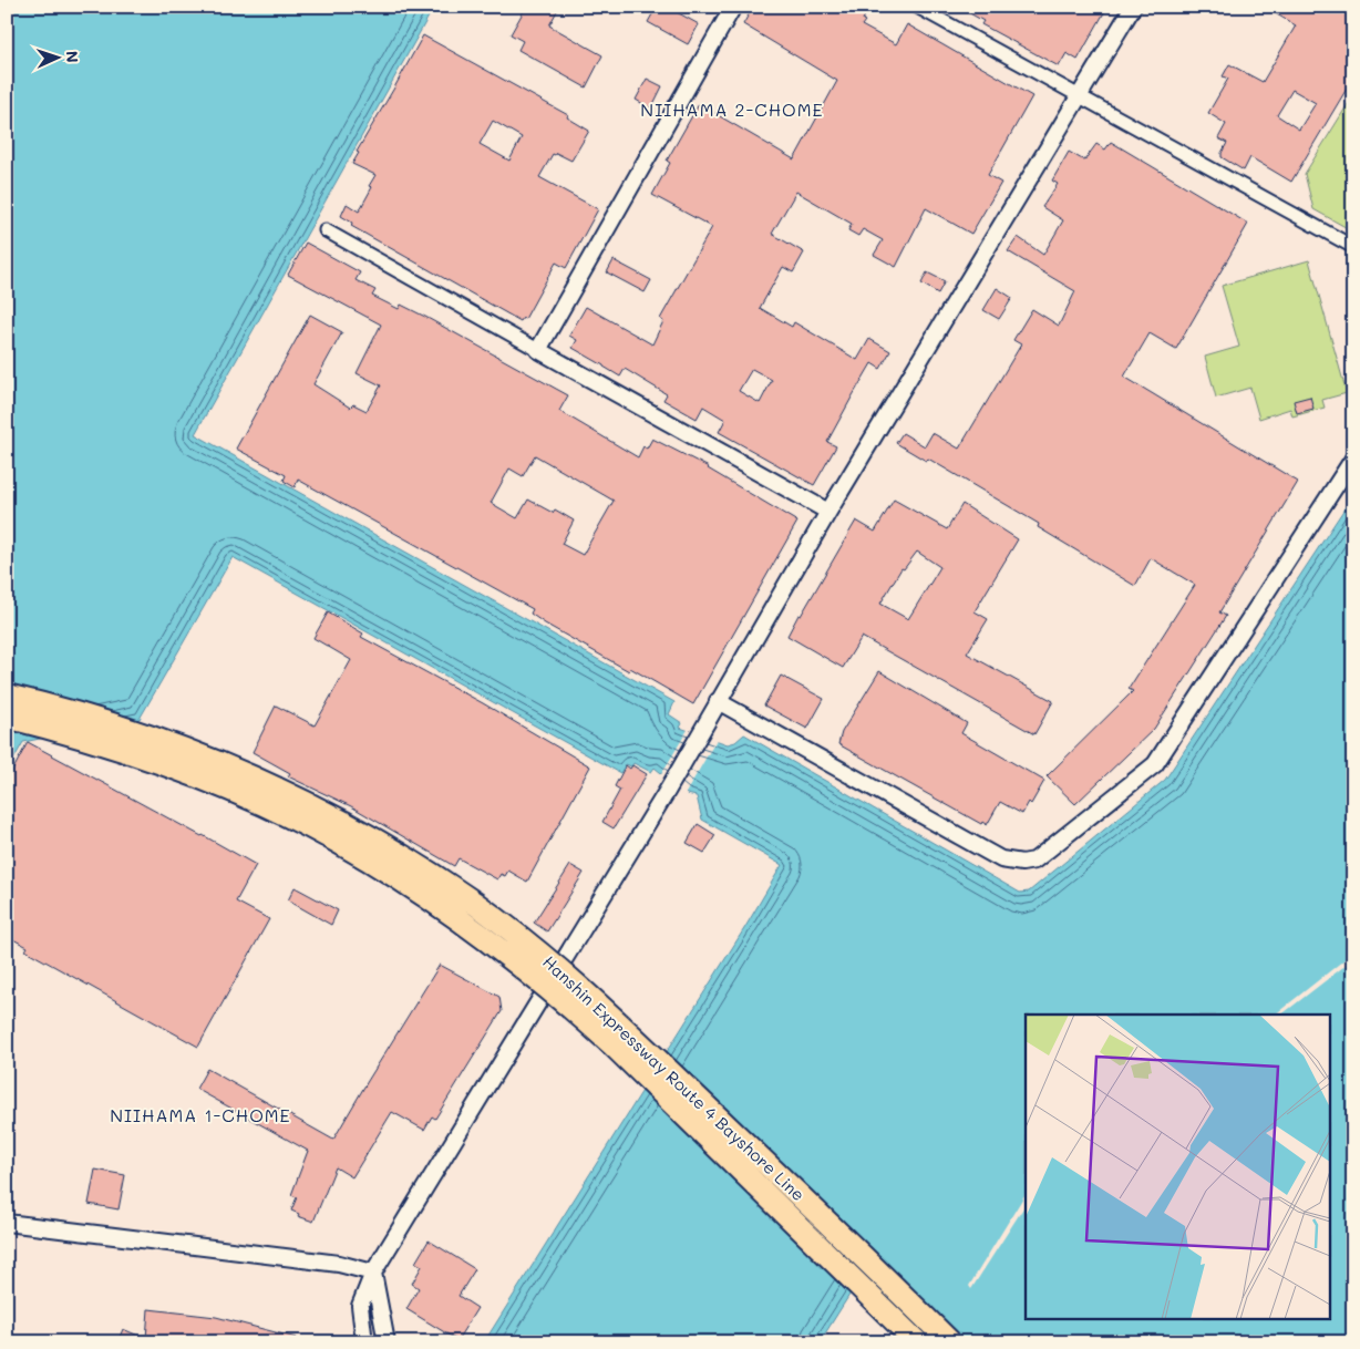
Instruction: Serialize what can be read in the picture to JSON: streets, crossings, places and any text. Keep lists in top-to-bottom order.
{
  "streets": {
    "highway": ["Hanshin Expressway Route 4 Bayshore Line"]
  },
  "districts": ["NIIHAMA 2-CHOME", "NIIHAMA 1-CHOME"],
  "north": "right"
}
